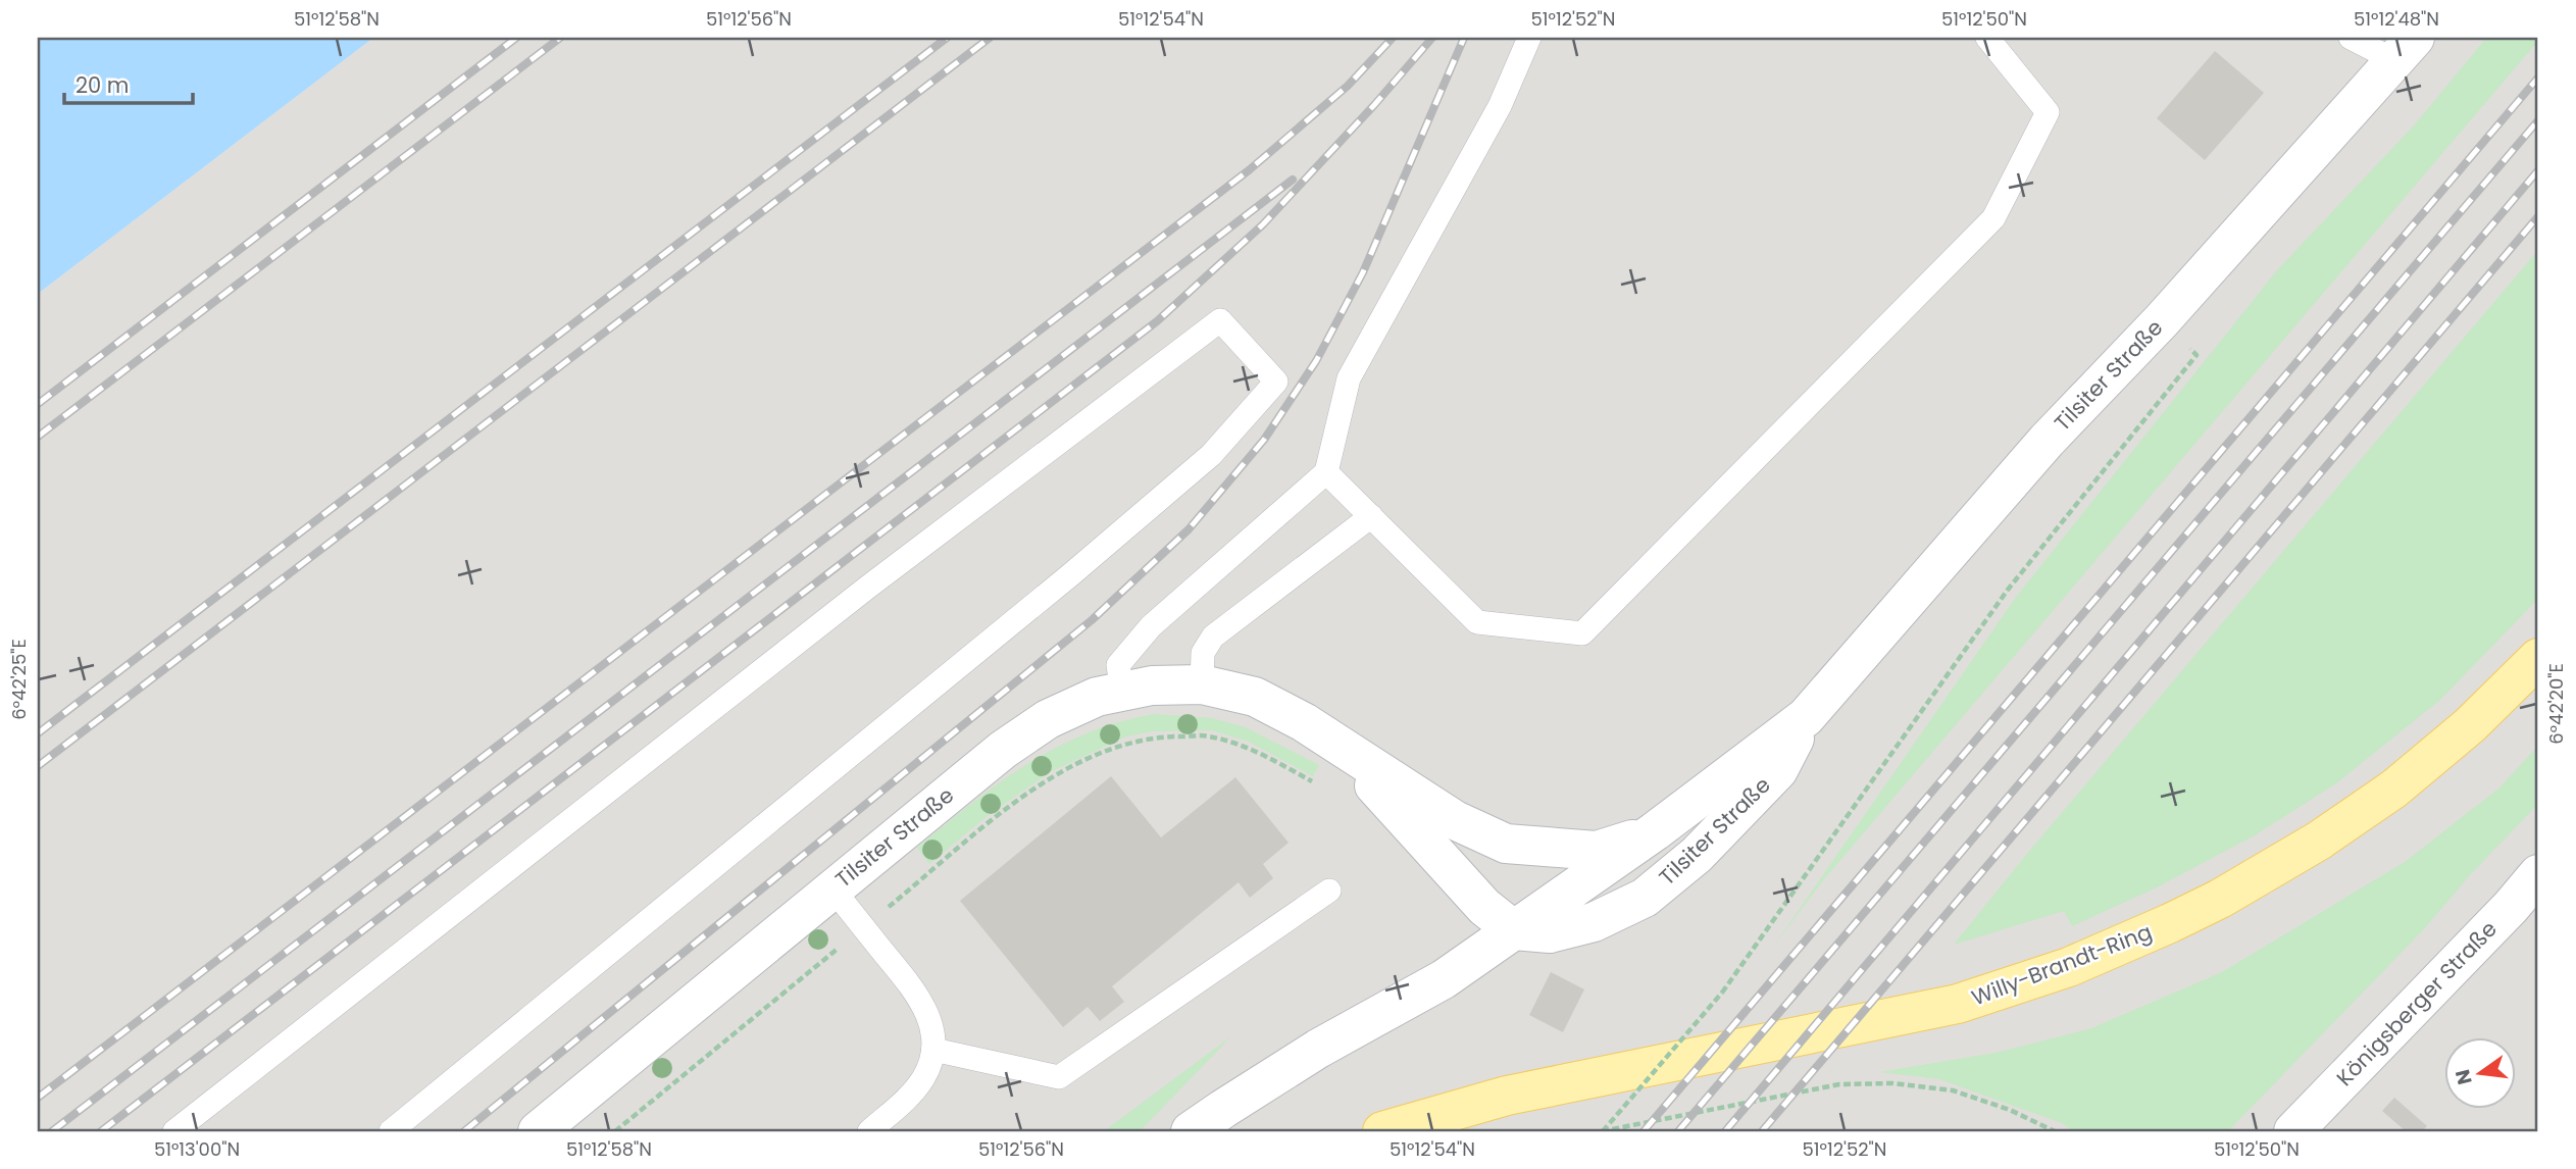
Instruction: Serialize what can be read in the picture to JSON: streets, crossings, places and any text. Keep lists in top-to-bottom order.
{
  "streets": {
    "main road": ["Willy-Brandt-Ring"],
    "street": ["Tilsiter Straße", "Königsberger Straße"]
  },
  "scale_bar": "20 m",
  "north": "left",
  "coordinates": [
    "51°12'58\"N",
    "51°12'56\"N",
    "51°12'54\"N",
    "51°12'52\"N",
    "51°12'50\"N",
    "51°12'48\"N",
    "6°42'25\"E",
    "6°42'20\"E",
    "51°13'00\"N"
  ]
}
